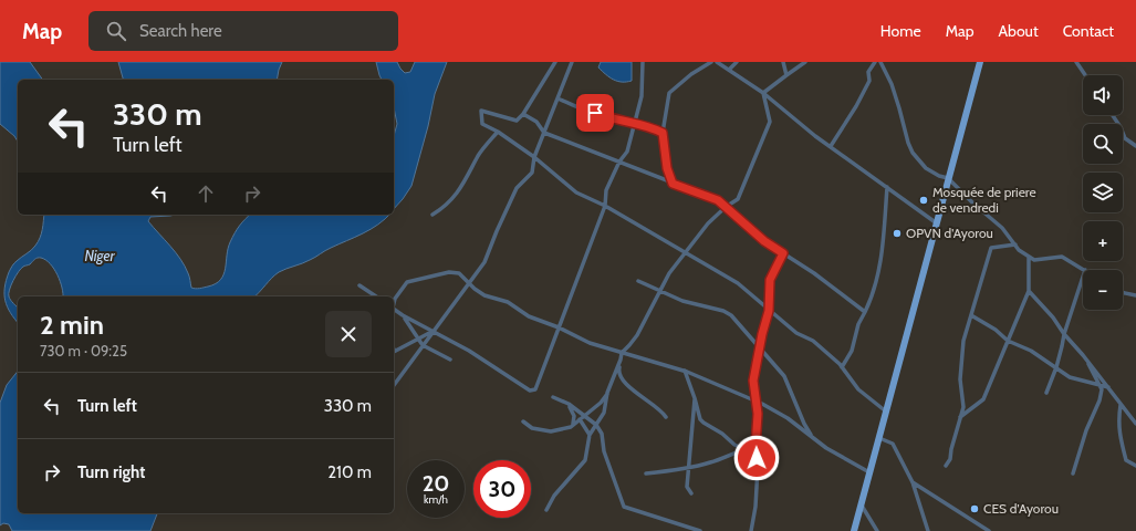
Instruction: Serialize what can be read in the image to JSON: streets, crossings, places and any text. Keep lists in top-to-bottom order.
{
  "water": ["Niger"],
  "places": ["Mosquée de priere de vendredi", "OPVN d'Ayorou", "CES d'Ayorou"],
  "page": {
    "header": "Map",
    "search": "Search here",
    "nav": [
      "Home",
      "Map",
      "About",
      "Contact"
    ],
    "map_buttons": ["+", "−"],
    "turn": ["330 m", "Turn left"],
    "heading": ["2 min", "730 m · 09:25"],
    "list": [
      {
        "name": "Turn left",
        "value": "330 m"
      },
      {
        "name": "Turn right",
        "value": "210 m"
      }
    ],
    "speed": "20 km/h",
    "limit": "30"
  }
}
